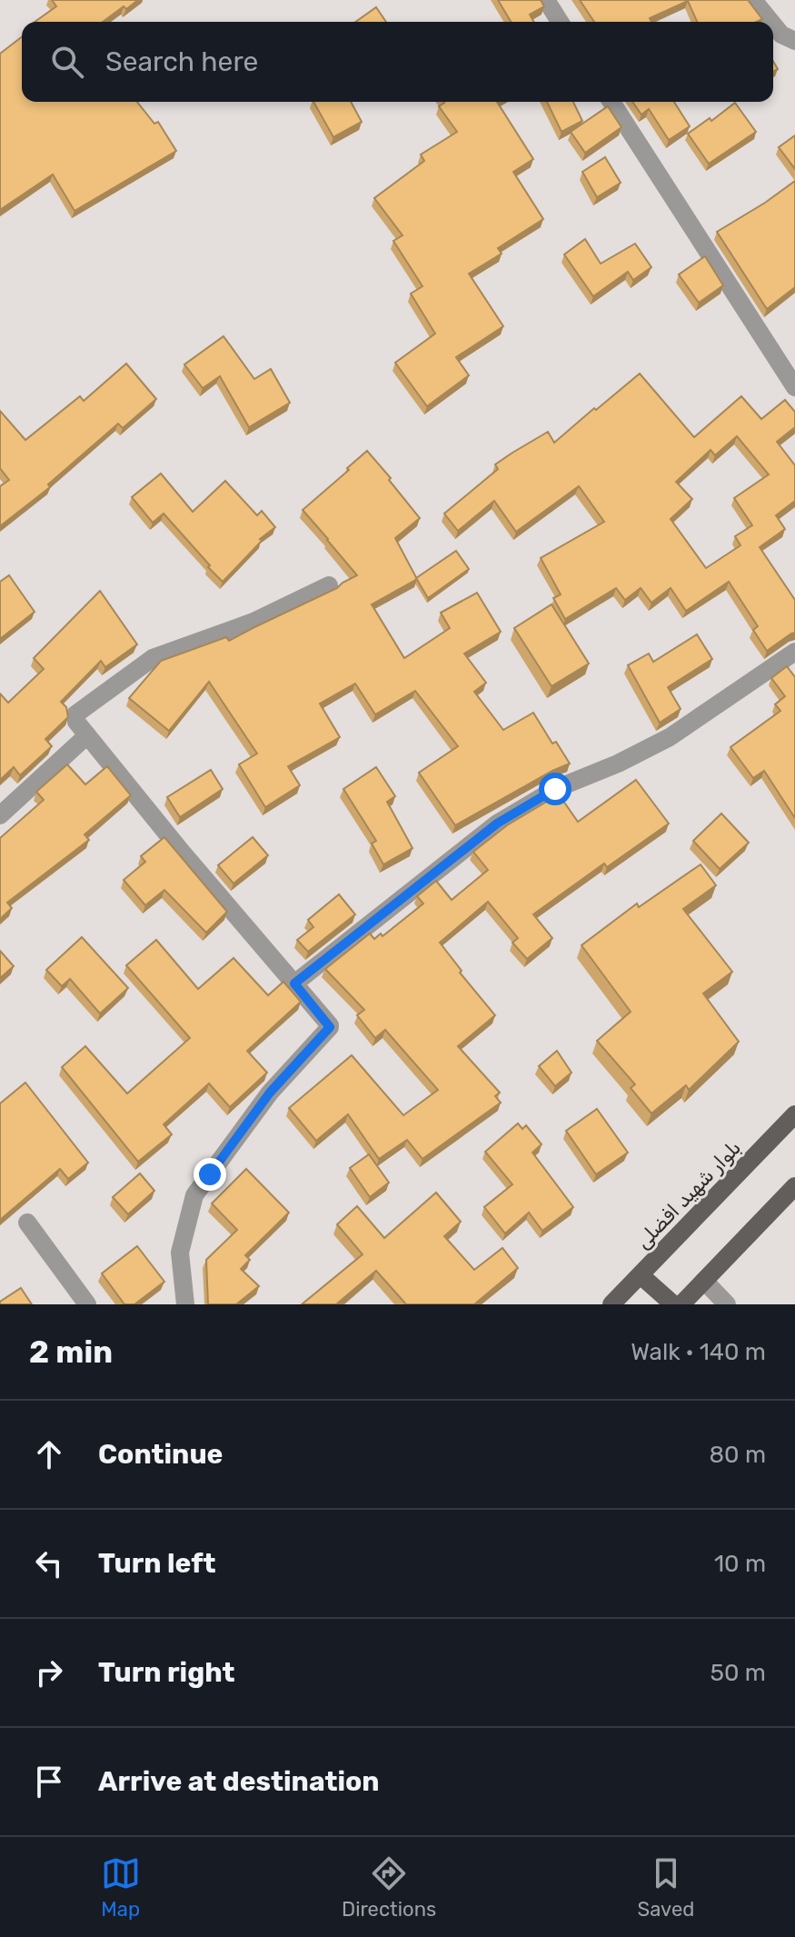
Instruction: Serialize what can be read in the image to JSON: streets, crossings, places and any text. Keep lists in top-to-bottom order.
{
  "streets": {
    "main road": ["بلوار شهید افضلی"]
  },
  "page": {
    "search": "Search here",
    "heading": ["2 min", "Walk · 140 m"],
    "list": [
      ["Continue", "80 m"],
      ["Turn left", "10 m"],
      ["Turn right", "50 m"],
      "Arrive at destination"
    ],
    "nav": ["Map", "Directions", "Saved"]
  }
}
